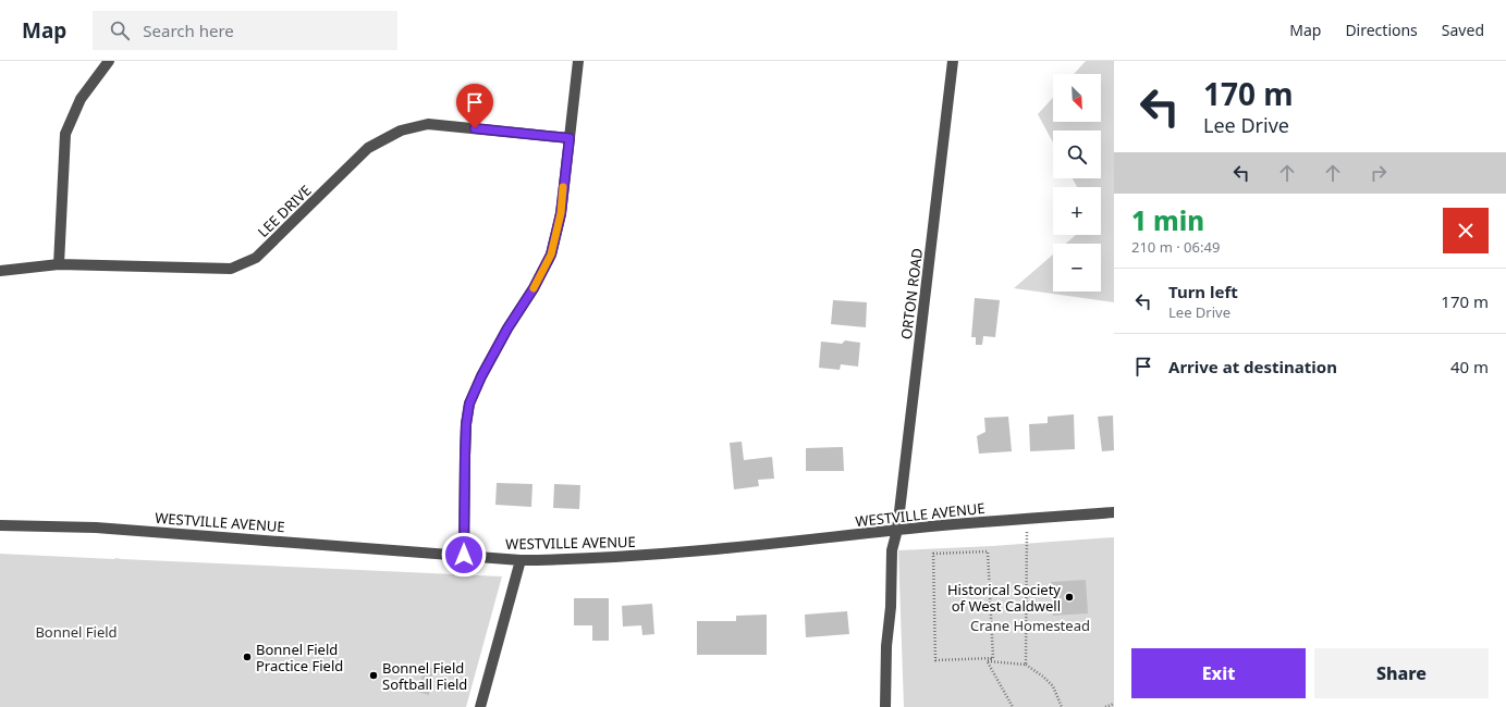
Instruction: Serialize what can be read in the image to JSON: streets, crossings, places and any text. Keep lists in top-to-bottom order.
{
  "streets": {
    "street": ["LEE DRIVE", "ORTON ROAD", "WESTVILLE AVENUE"]
  },
  "crossings": [
    ["ORTON ROAD", "WESTVILLE AVENUE"]
  ],
  "parks": ["Crane Homestead", "Bonnel Field"],
  "places": ["Historical Society of West Caldwell", "Bonnel Field Practice Field", "Bonnel Field Softball Field"],
  "north": "bottom right",
  "page": {
    "header": "Map",
    "search": "Search here",
    "nav": ["Map", "Directions", "Saved"],
    "turn": ["170 m", "Lee Drive"],
    "map_buttons": ["+", "−"],
    "heading": ["1 min", "210 m · 06:49"],
    "list": [
      {
        "name": "Turn left",
        "note": "Lee Drive",
        "value": "170 m"
      },
      {
        "name": "Arrive at destination",
        "value": "40 m"
      }
    ],
    "buttons": ["Exit", "Share"]
  }
}
